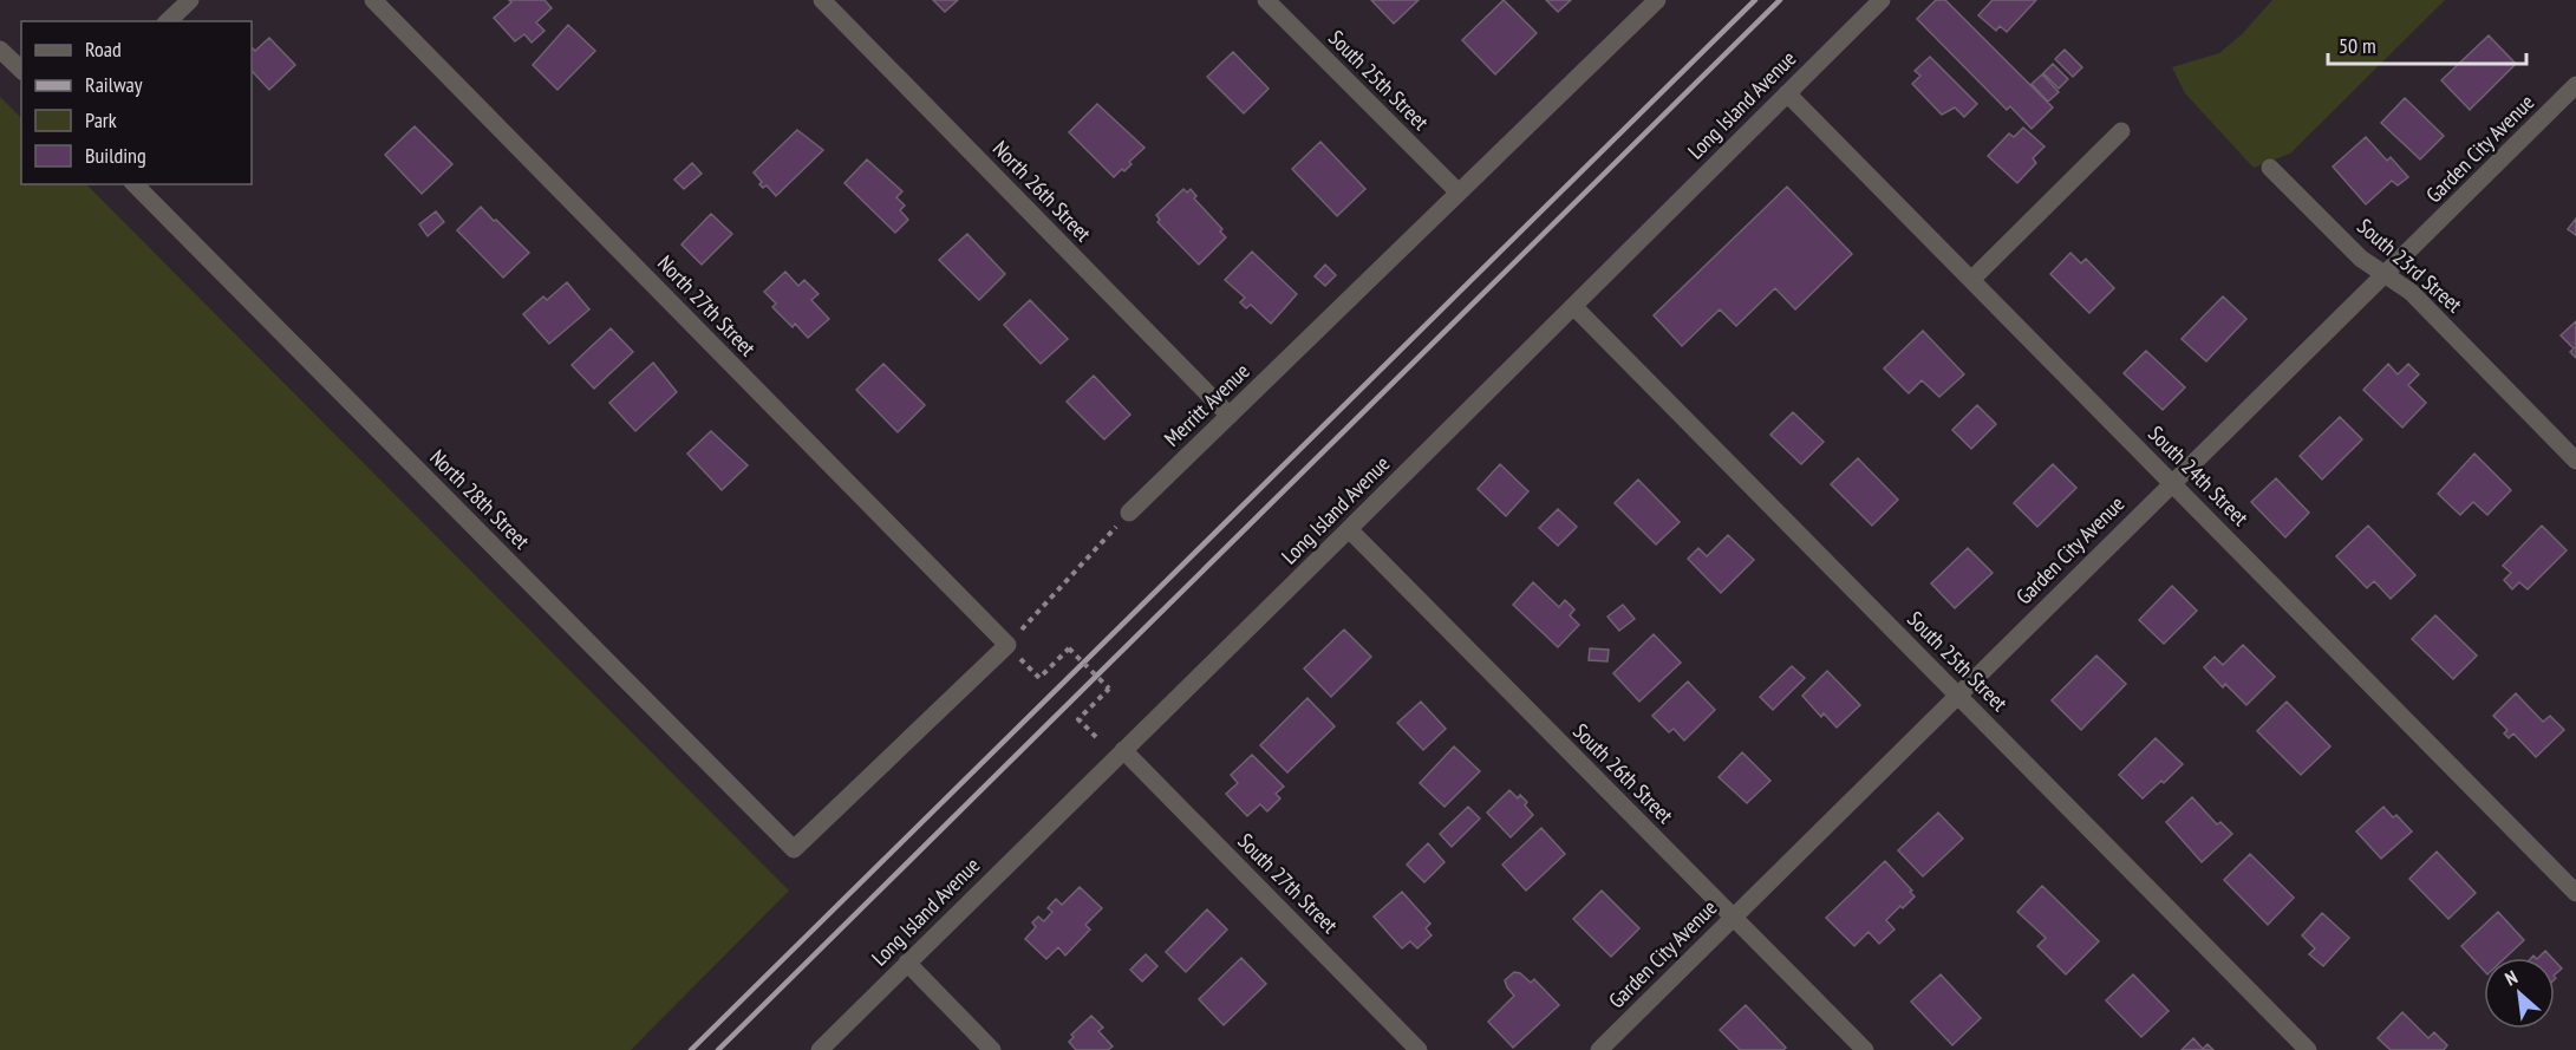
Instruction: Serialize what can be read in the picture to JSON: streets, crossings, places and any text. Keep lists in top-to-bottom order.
{
  "streets": {
    "street": [
      "South 25th Street",
      "Long Island Avenue",
      "Garden City Avenue",
      "North 26th Street",
      "South 23rd Street",
      "North 27th Street",
      "Merritt Avenue",
      "South 24th Street",
      "North 28th Street",
      "South 26th Street",
      "South 27th Street"
    ]
  },
  "crossings": [
    ["South 25th Street", "Long Island Avenue"],
    ["South 25th Street", "Garden City Avenue"],
    ["South 25th Street", "Merritt Avenue"],
    ["Long Island Avenue", "South 24th Street"],
    ["Long Island Avenue", "South 26th Street"],
    ["Long Island Avenue", "South 27th Street"],
    ["Garden City Avenue", "South 23rd Street"],
    ["Garden City Avenue", "South 24th Street"],
    ["Garden City Avenue", "South 26th Street"],
    ["North 26th Street", "Merritt Avenue"],
    ["North 27th Street", "North 28th Street"]
  ],
  "legend": [
    "Road",
    "Railway",
    "Park",
    "Building"
  ],
  "scale_bar": "50 m",
  "north": "top left"
}
